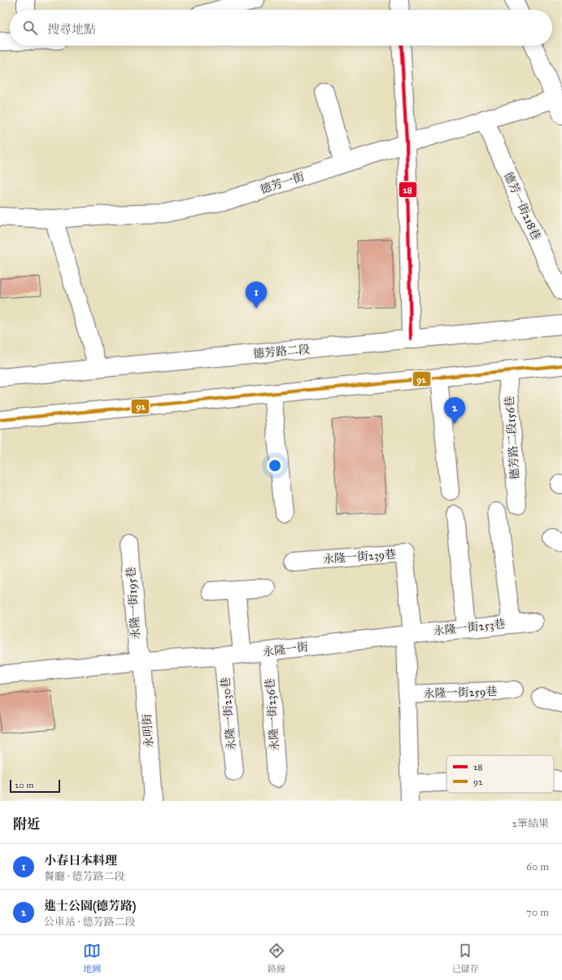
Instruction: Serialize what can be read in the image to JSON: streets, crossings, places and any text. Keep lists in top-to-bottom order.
{
  "streets": {
    "street": [
      "德芳一街",
      "德芳一街218巷",
      "德芳路二段",
      "德芳路二段156巷",
      "永隆一街239巷",
      "永隆一街195巷",
      "永隆一街253巷",
      "永隆一街",
      "永隆一街259巷",
      "永隆一街230巷",
      "永隆一街236巷",
      "永明街"
    ]
  },
  "crossings": [
    ["德芳一街", "德芳一街218巷"],
    ["永隆一街239巷", "永隆一街253巷"],
    ["永隆一街239巷", "永隆一街"],
    ["永隆一街195巷", "永隆一街"],
    ["永隆一街195巷", "永明街"],
    ["永隆一街253巷", "永隆一街"],
    ["永隆一街", "永隆一街230巷"],
    ["永隆一街", "永隆一街236巷"],
    ["永隆一街", "永明街"]
  ],
  "lines": ["transit line 28", "transit line 92"],
  "legend": ["28", "92"],
  "scale_bar": "20 m",
  "page": {
    "search": "搜尋地點",
    "pins": ["1", "2"],
    "scale": "20 m",
    "heading": ["附近", "2筆結果"],
    "list": [
      {
        "mark": "1",
        "name": "小春日本料理",
        "note": "餐廳 · 德芳路二段",
        "value": "60 m"
      },
      {
        "mark": "2",
        "name": "進士公園(德芳路)",
        "note": "公車站 · 德芳路二段",
        "value": "70 m"
      }
    ],
    "nav": ["地圖", "路線", "已儲存"]
  }
}
